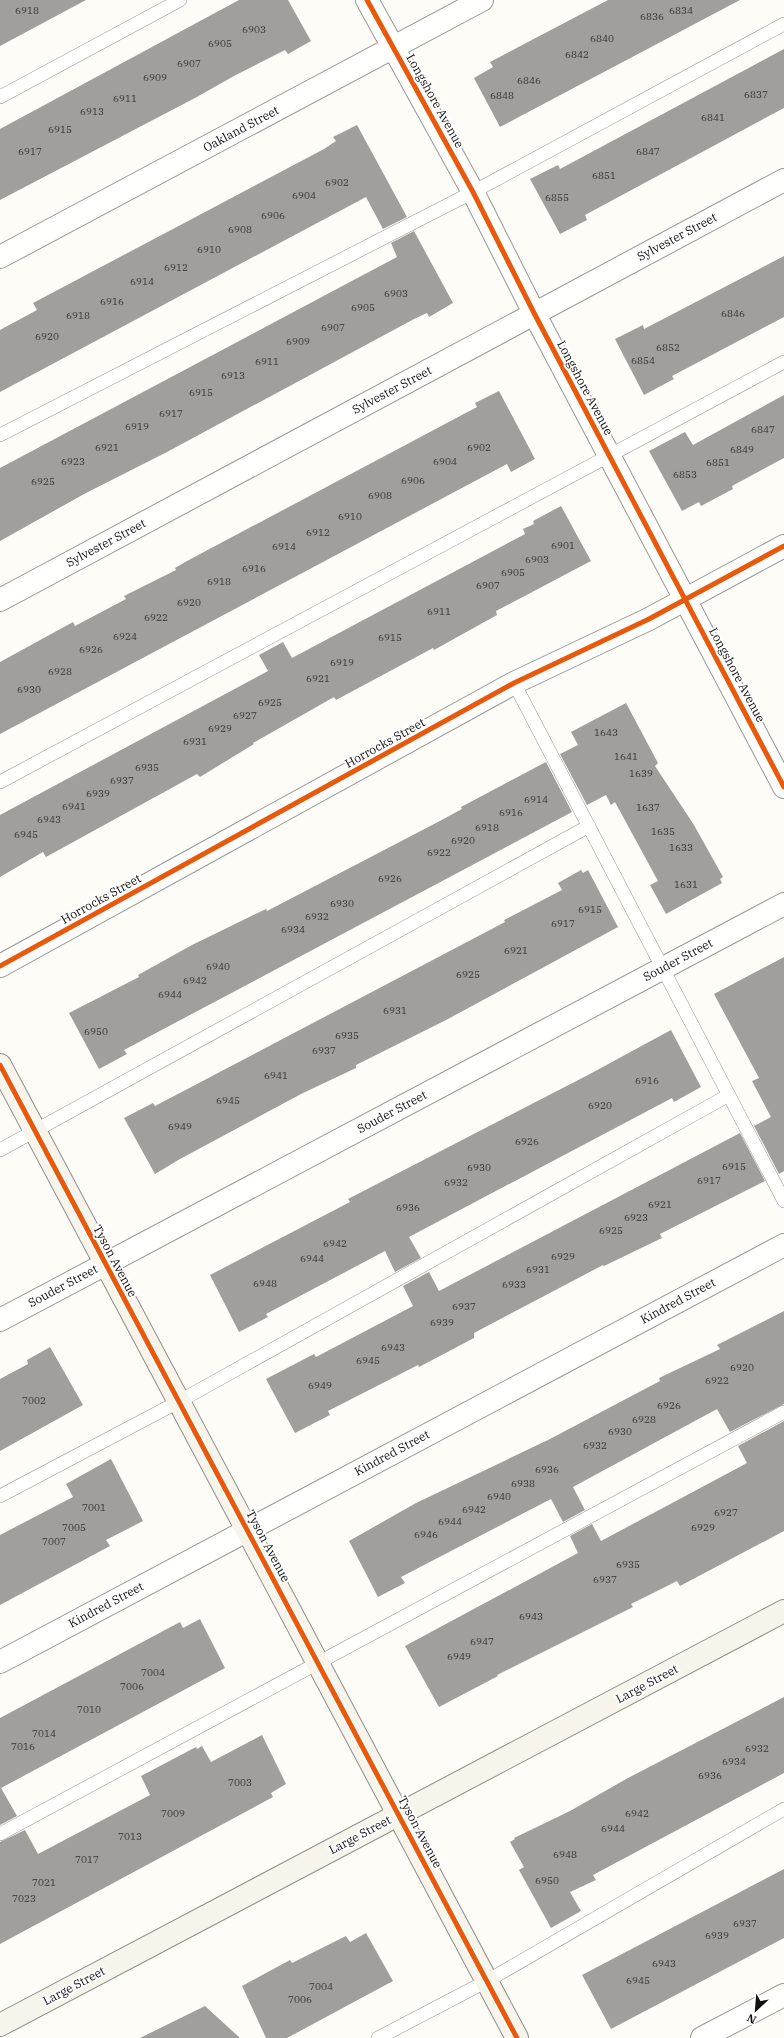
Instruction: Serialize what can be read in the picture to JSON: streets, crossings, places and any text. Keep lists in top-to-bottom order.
{
  "streets": {
    "street": [
      "Longshore Avenue",
      "Oakland Street",
      "Sylvester Street",
      "Horrocks Street",
      "Souder Street",
      "Tyson Avenue",
      "Kindred Street",
      "Large Street"
    ]
  },
  "crossings": [
    ["Longshore Avenue", "Oakland Street"],
    ["Longshore Avenue", "Sylvester Street"],
    ["Longshore Avenue", "Horrocks Street"],
    ["Souder Street", "Tyson Avenue"],
    ["Tyson Avenue", "Kindred Street"],
    ["Tyson Avenue", "Large Street"]
  ],
  "house_numbers": [
    "6918",
    "6834",
    "6836",
    "6903",
    "6840",
    "6905",
    "6842",
    "6907",
    "6909",
    "6846",
    "6837",
    "6848",
    "6911",
    "6913",
    "6841",
    "6915",
    "6917",
    "6847",
    "6851",
    "6902",
    "6904",
    "6855",
    "6906",
    "6908",
    "6910",
    "6912",
    "6914",
    "6903",
    "6916",
    "6905",
    "6846",
    "6918",
    "6907",
    "6920",
    "6909",
    "6852",
    "6854",
    "6911",
    "6913",
    "6915",
    "6917",
    "6919",
    "6847",
    "6921",
    "6902",
    "6849",
    "6923",
    "6904",
    "6851",
    "6853",
    "6906",
    "6925",
    "6908",
    "6910",
    "6912",
    "6901",
    "6914",
    "6903",
    "6916",
    "6905",
    "6918",
    "6907",
    "6920",
    "6911",
    "6922",
    "6924",
    "6915",
    "6926",
    "6919",
    "6928",
    "6921",
    "6930",
    "6925",
    "6927",
    "6929",
    "1643",
    "6931",
    "1641",
    "6935",
    "1639",
    "6937",
    "6939",
    "6914",
    "6941",
    "1637",
    "6916",
    "6943",
    "6918",
    "1635",
    "6945",
    "6920",
    "1633",
    "6922",
    "6926",
    "1631",
    "6930",
    "6915",
    "6932",
    "6917",
    "6934",
    "6921",
    "6940",
    "6925",
    "6942",
    "6944",
    "6931",
    "6950",
    "6935",
    "6937",
    "6941",
    "6916",
    "6945",
    "6920",
    "6949",
    "6926",
    "6915",
    "6930",
    "6917",
    "6932",
    "6921",
    "6936",
    "6923",
    "6925",
    "6942",
    "6929",
    "6944",
    "6931",
    "6948",
    "6933",
    "6937",
    "6939",
    "6943",
    "6945",
    "6920",
    "6922",
    "6949",
    "7002",
    "6926",
    "6928",
    "6930",
    "6932",
    "6936",
    "6938",
    "6940",
    "7001",
    "6942",
    "6927",
    "6944",
    "7005",
    "6929",
    "6946",
    "7007",
    "6935",
    "6937",
    "6943",
    "6947",
    "6949",
    "7004",
    "7006",
    "7010",
    "7014",
    "7016",
    "6932",
    "6934",
    "6936",
    "7003",
    "7009",
    "6942",
    "6944",
    "7013",
    "6948",
    "7017",
    "6950",
    "7021",
    "7023",
    "6937",
    "6939",
    "6943",
    "6945",
    "7004",
    "7006"
  ],
  "north": "bottom left"
}
